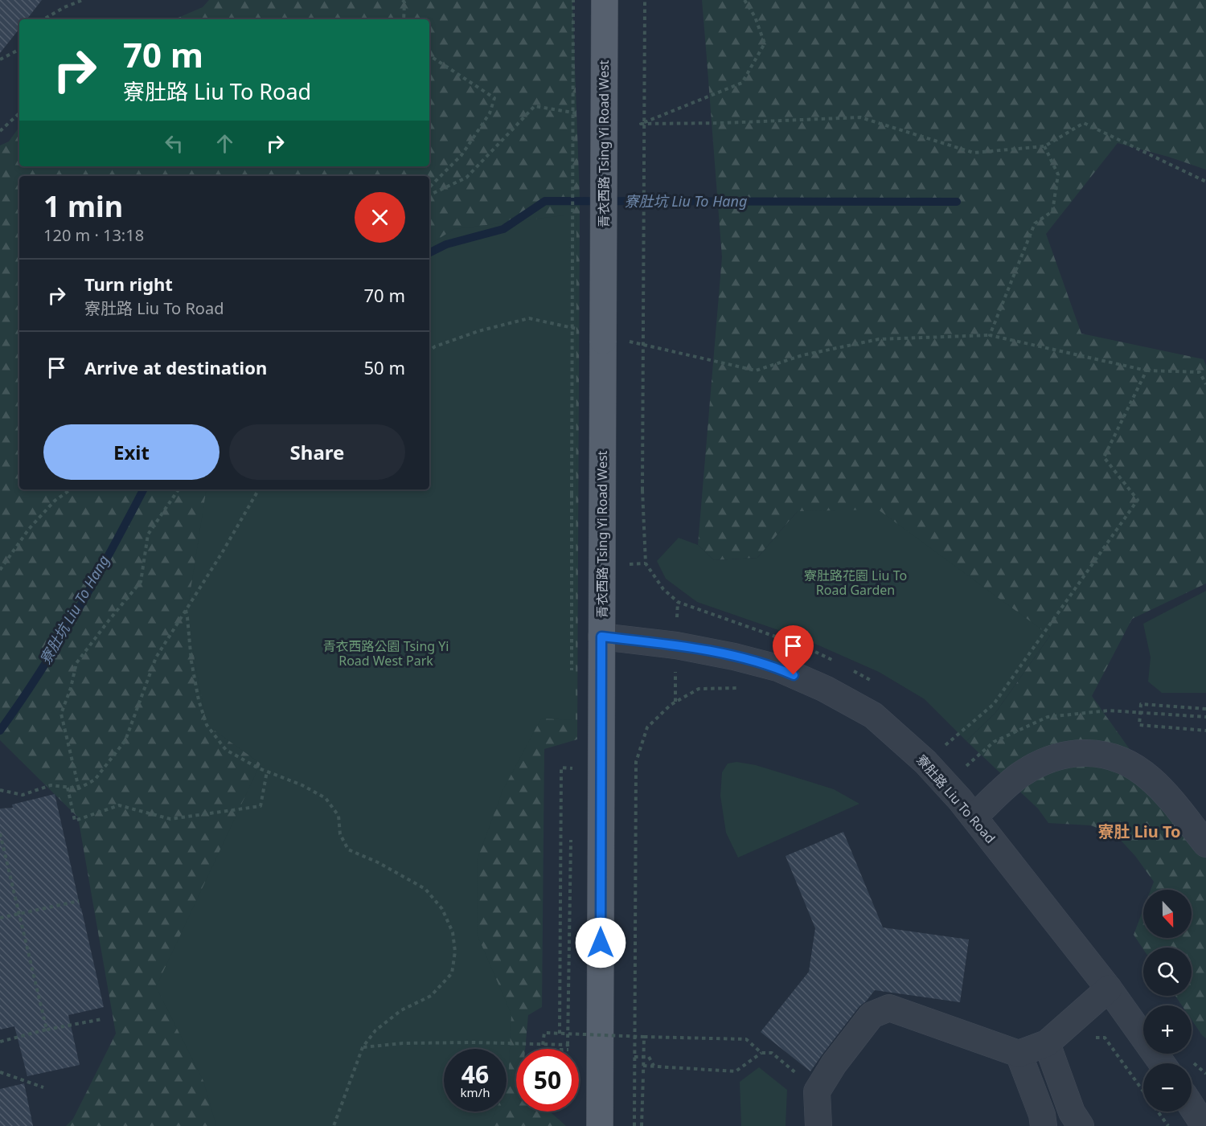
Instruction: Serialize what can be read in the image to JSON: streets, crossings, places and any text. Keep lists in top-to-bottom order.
{
  "streets": {
    "main road": ["青衣西路 Tsing Yi Road West"],
    "street": ["寮肚路 Liu To Road"]
  },
  "crossings": [
    ["青衣西路 Tsing Yi Road West", "寮肚路 Liu To Road"]
  ],
  "districts": ["寮肚 Liu To"],
  "water": ["寮肚坑 Liu To Hang"],
  "parks": ["寮肚路花園 Liu To Road Garden", "青衣西路公園 Tsing Yi Road West Park"],
  "north": "bottom",
  "page": {
    "turn": ["70 m", "寮肚路 Liu To Road"],
    "heading": ["1 min", "120 m · 13:18"],
    "list": [
      {
        "name": "Turn right",
        "note": "寮肚路 Liu To Road",
        "value": "70 m"
      },
      {
        "name": "Arrive at destination",
        "value": "50 m"
      }
    ],
    "buttons": ["Exit", "Share"],
    "map_buttons": ["+", "−"],
    "speed": "46 km/h",
    "limit": "50"
  }
}
